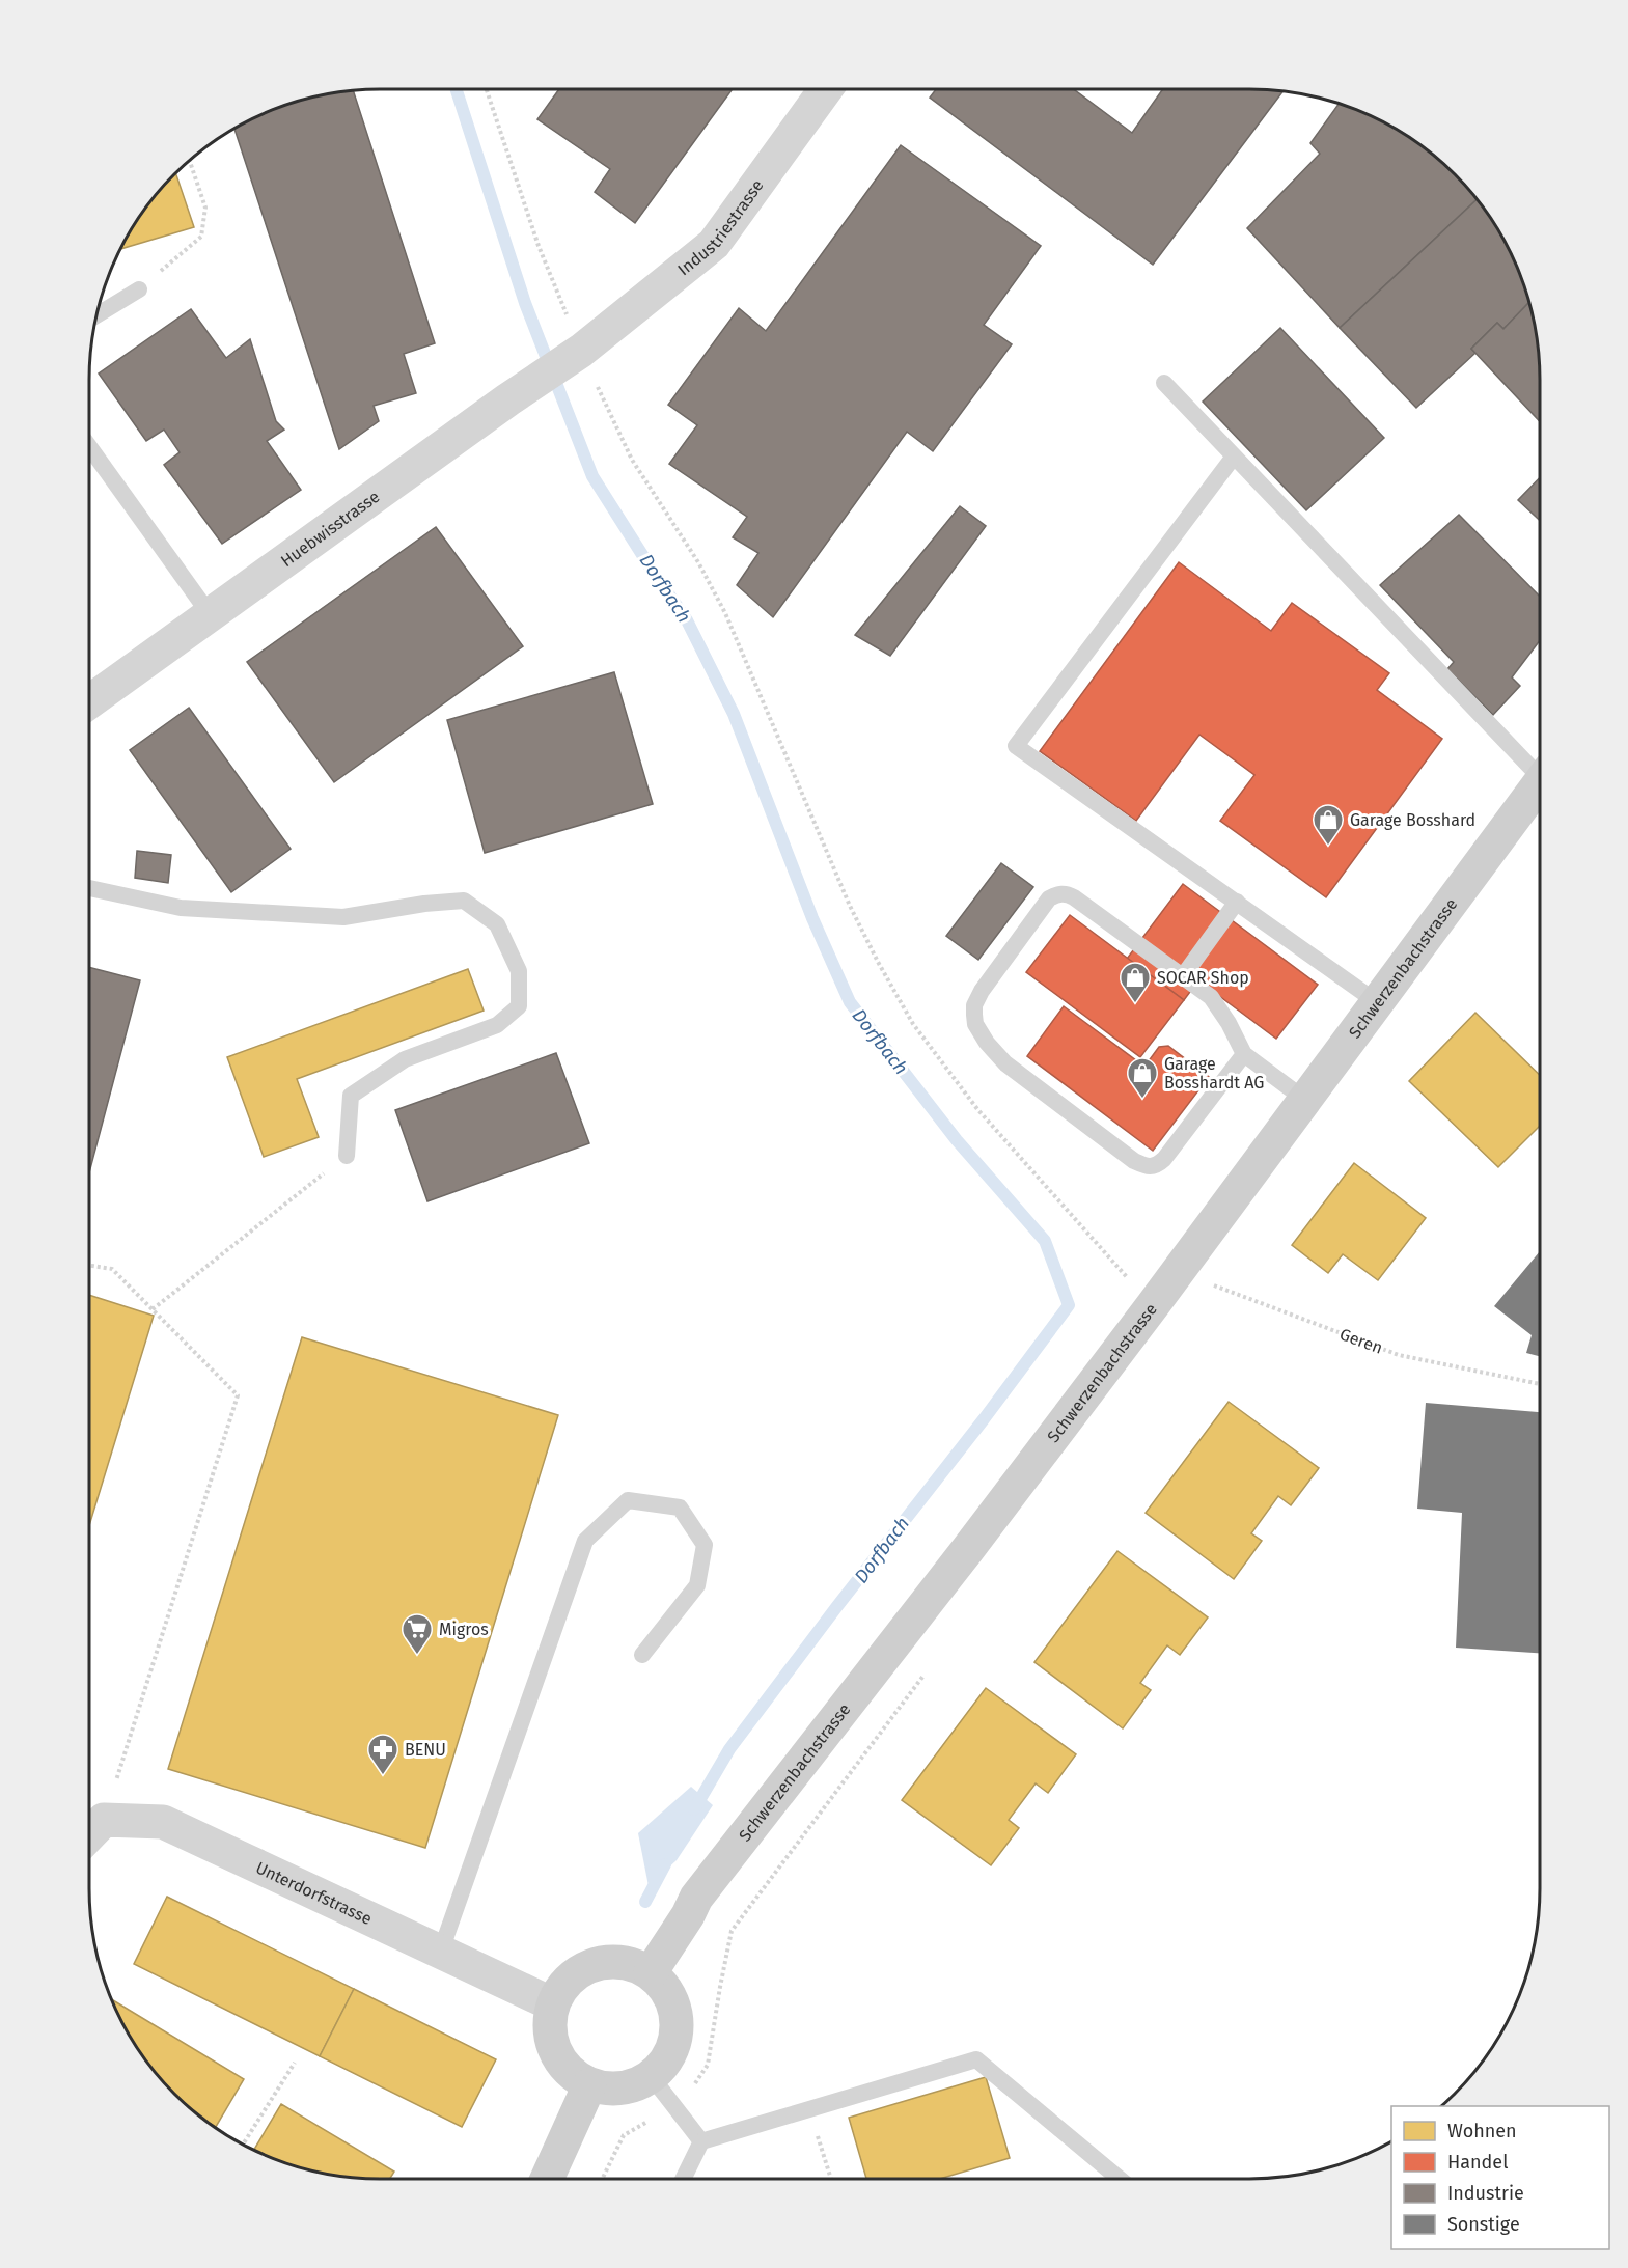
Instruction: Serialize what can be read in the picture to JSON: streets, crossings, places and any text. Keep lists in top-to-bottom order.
{
  "streets": {
    "main road": ["Schwerzenbachstrasse"],
    "street": ["Industriestrasse", "Huebwisstrasse", "Unterdorfstrasse"],
    "path": ["Geren"]
  },
  "crossings": [
    ["Industriestrasse", "Huebwisstrasse"],
    ["Schwerzenbachstrasse", "Unterdorfstrasse"]
  ],
  "water": ["Dorfbach"],
  "places": {
    "shop": ["Garage Bosshard", "SOCAR Shop", "Garage Bosshardt AG"],
    "supermarket": ["Migros"],
    "pharmacy": ["BENU"]
  },
  "legend": [
    "Wohnen",
    "Handel",
    "Industrie",
    "Sonstige"
  ]
}
